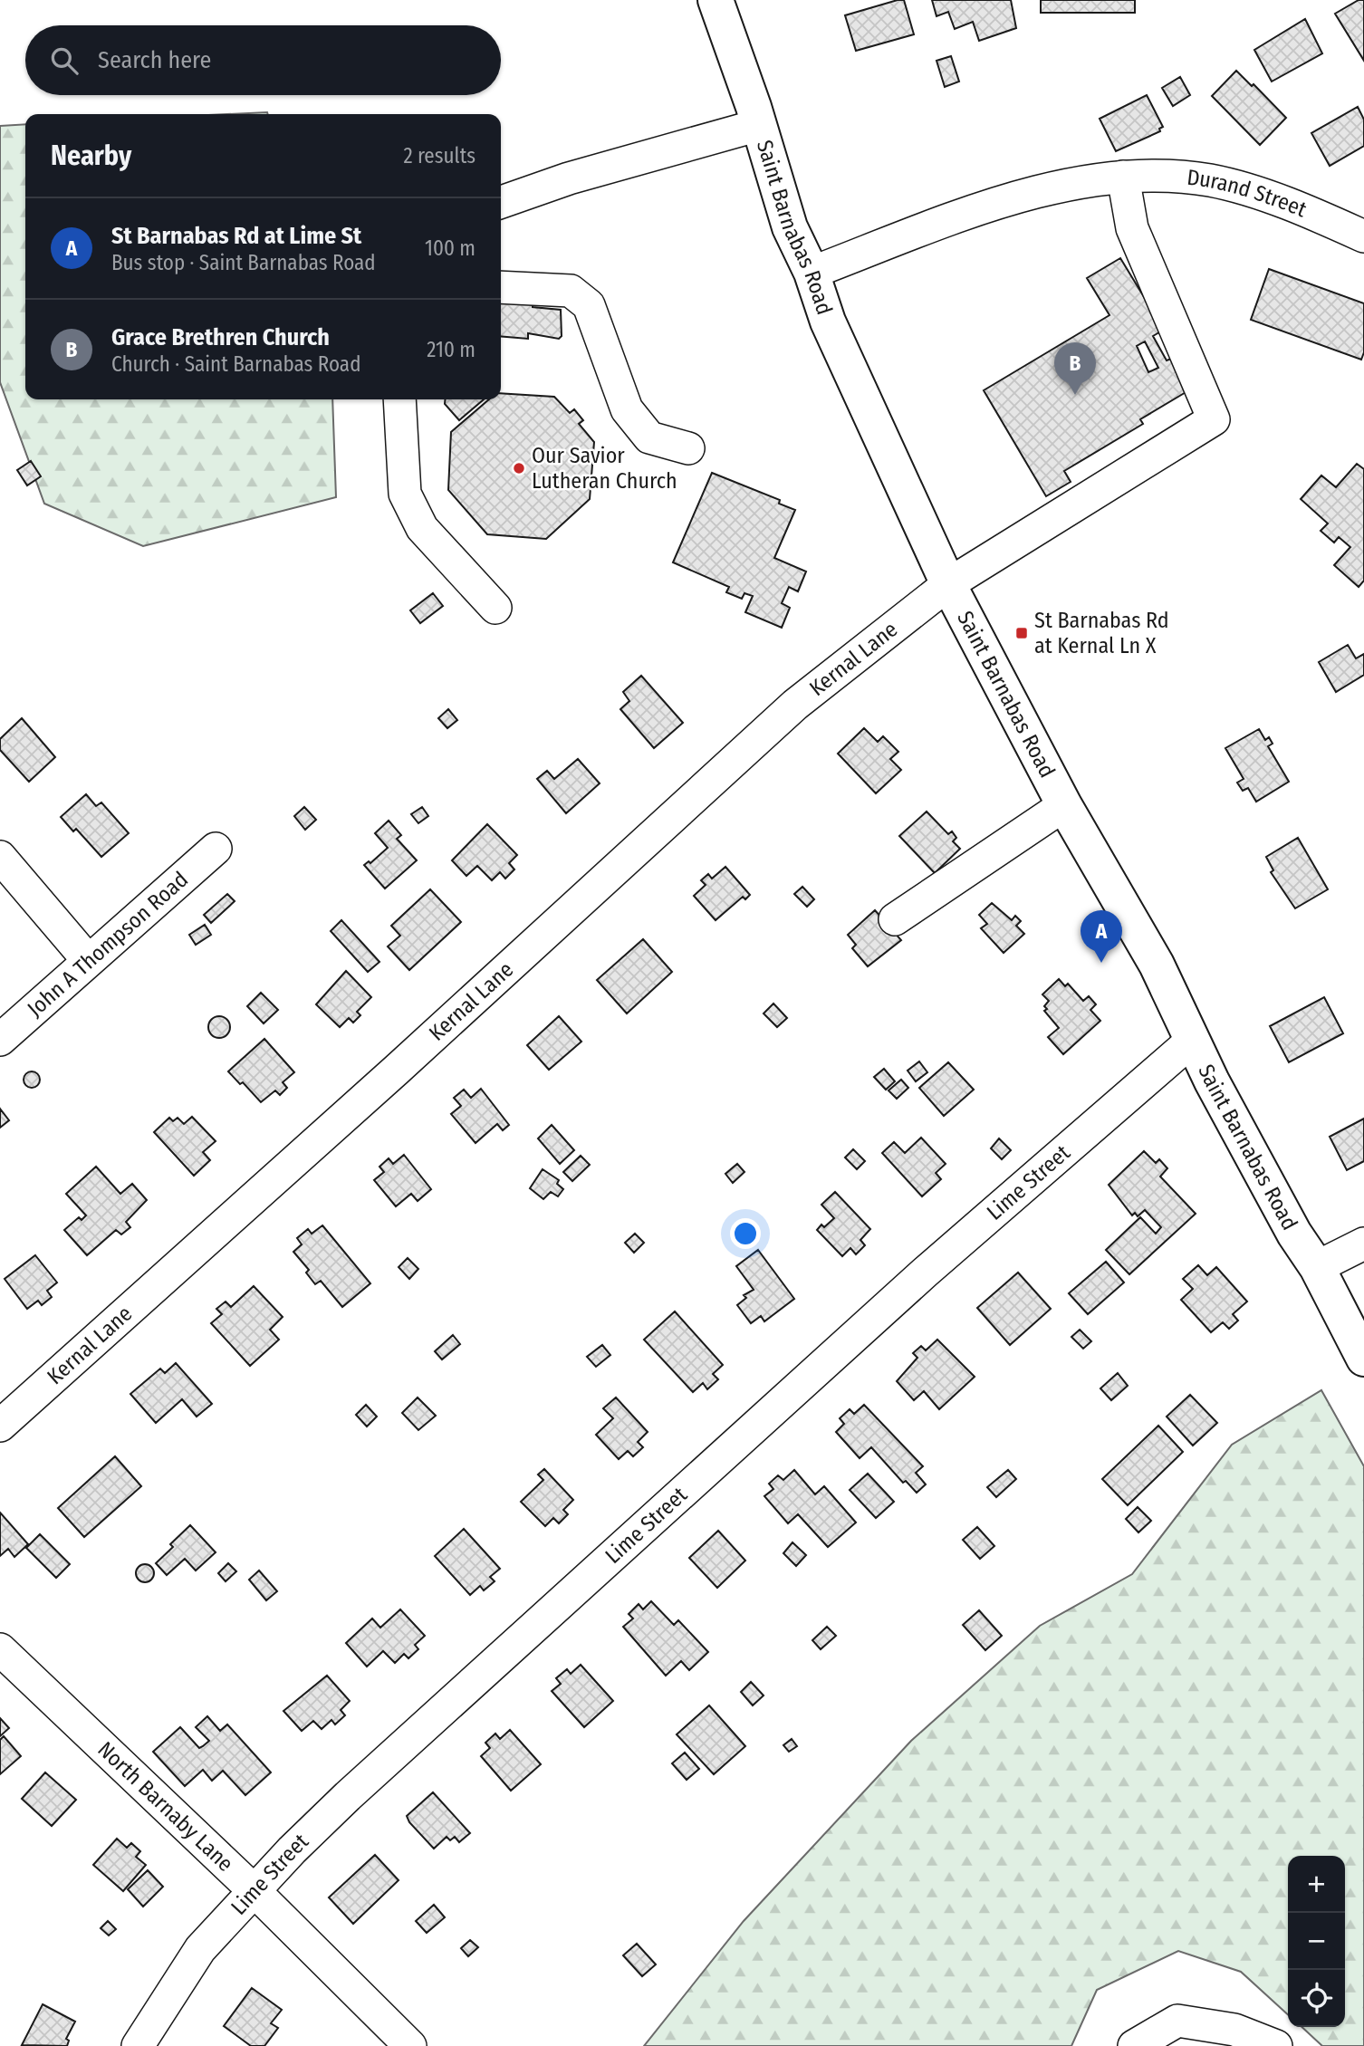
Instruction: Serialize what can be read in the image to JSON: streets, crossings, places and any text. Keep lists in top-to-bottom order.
{
  "streets": {
    "main road": ["Saint Barnabas Road"],
    "street": [
      "Durand Street",
      "Kernal Lane",
      "John A Thompson Road",
      "Lime Street",
      "North Barnaby Lane"
    ]
  },
  "crossings": [
    ["Durand Street", "Saint Barnabas Road"],
    ["Durand Street", "Kernal Lane"],
    ["Saint Barnabas Road", "Kernal Lane"],
    ["Saint Barnabas Road", "Lime Street"],
    ["Lime Street", "North Barnaby Lane"]
  ],
  "places": {
    "other": ["Our Savior Lutheran Church"],
    "transit": ["St Barnabas Rd at Kernal Ln X"]
  },
  "page": {
    "search": "Search here",
    "heading": ["Nearby", "2 results"],
    "list": [
      {
        "mark": "A",
        "name": "St Barnabas Rd at Lime St",
        "note": "Bus stop · Saint Barnabas Road",
        "value": "100 m"
      },
      {
        "mark": "B",
        "name": "Grace Brethren Church",
        "note": "Church · Saint Barnabas Road",
        "value": "210 m"
      }
    ],
    "pins": ["B", "A"],
    "map_buttons": ["+", "−"]
  }
}
